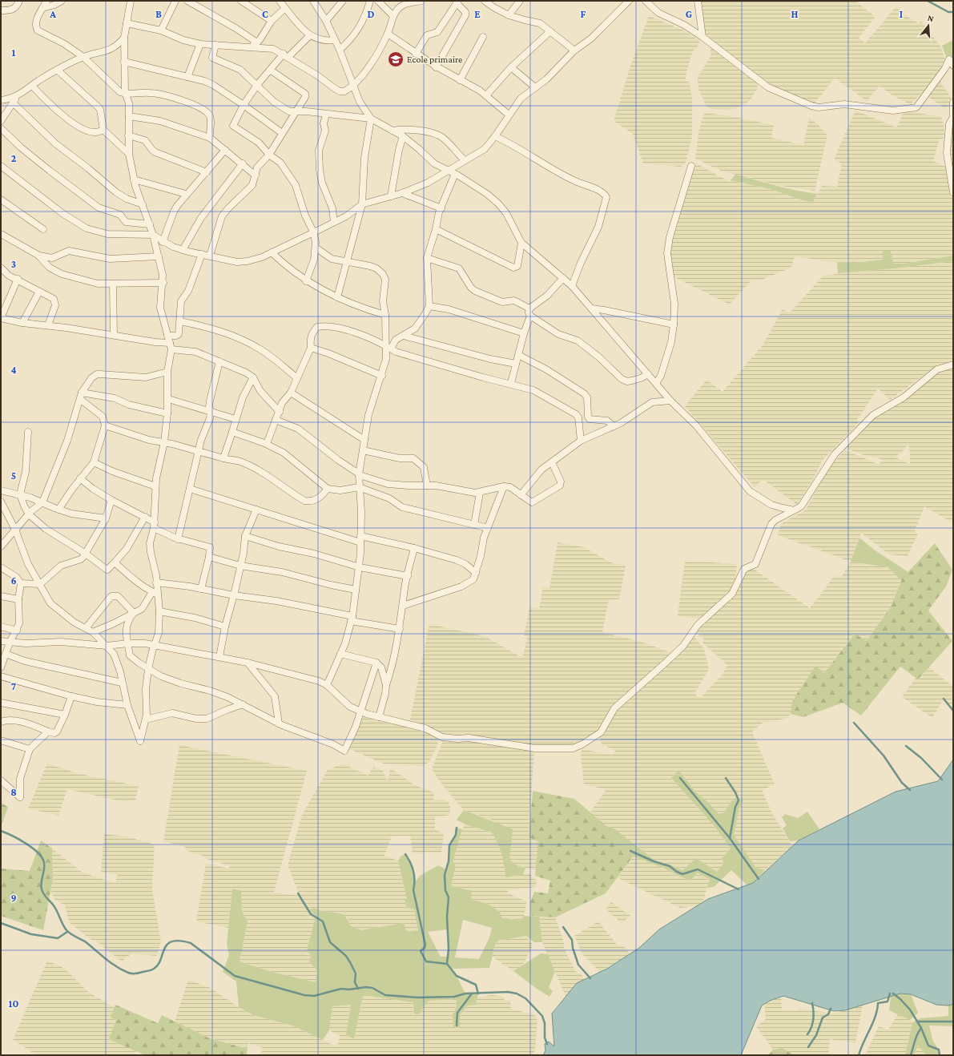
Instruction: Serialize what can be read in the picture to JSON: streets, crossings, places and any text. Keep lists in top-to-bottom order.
{
  "places": {
    "school or university": ["Ecole primaire"]
  },
  "north": "top",
  "grid": {
    "columns": [
      "A",
      "B",
      "C",
      "D",
      "E",
      "F",
      "G",
      "H",
      "I"
    ],
    "rows": [
      "1",
      "2",
      "3",
      "4",
      "5",
      "6",
      "7",
      "8",
      "9",
      "10"
    ]
  }
}
